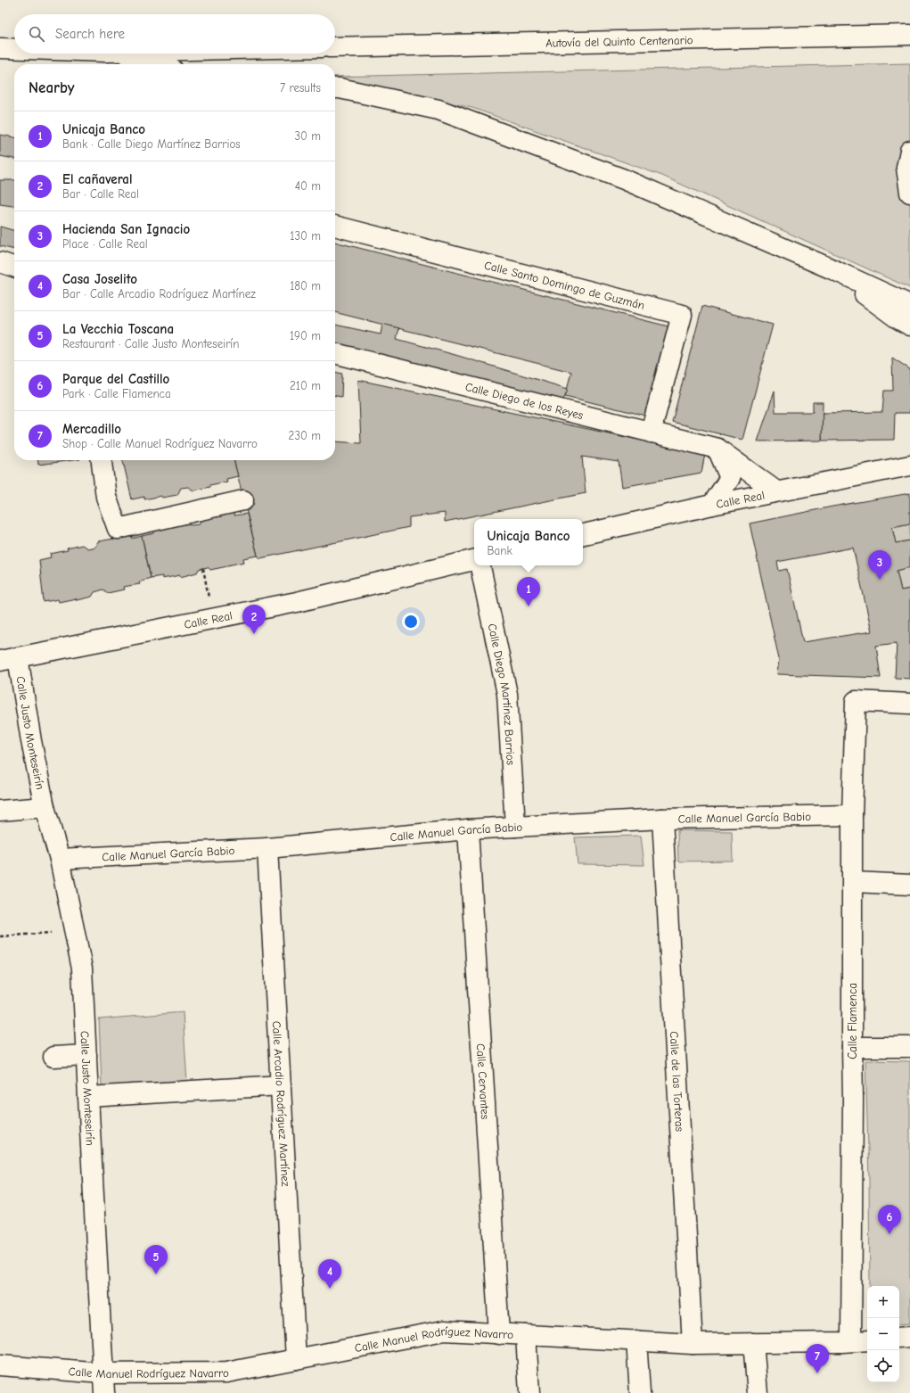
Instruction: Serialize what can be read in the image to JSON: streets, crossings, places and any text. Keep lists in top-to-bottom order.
{
  "streets": {
    "main road": [
      "Autovía del Quinto Centenario",
      "Calle Santo Domingo de Guzmán",
      "Calle Diego de los Reyes",
      "Calle Real",
      "Calle Diego Martínez Barrios",
      "Calle Justo Monteseirín",
      "Calle Manuel García Babio",
      "Calle Flamenca",
      "Calle Cervantes",
      "Calle de las Torteras",
      "Calle Arcadio Rodríguez Martínez",
      "Calle Manuel Rodríguez Navarro"
    ]
  },
  "crossings": [
    ["Calle Santo Domingo de Guzmán", "Calle Diego de los Reyes"],
    ["Calle Diego de los Reyes", "Calle Real"],
    ["Calle Real", "Calle Justo Monteseirín"],
    ["Calle Diego Martínez Barrios", "Calle Manuel García Babio"],
    ["Calle Justo Monteseirín", "Calle Manuel García Babio"],
    ["Calle Justo Monteseirín", "Calle Manuel Rodríguez Navarro"],
    ["Calle Manuel García Babio", "Calle Flamenca"],
    ["Calle Manuel García Babio", "Calle Cervantes"],
    ["Calle Manuel García Babio", "Calle de las Torteras"],
    ["Calle Manuel García Babio", "Calle Arcadio Rodríguez Martínez"],
    ["Calle Flamenca", "Calle Manuel Rodríguez Navarro"],
    ["Calle Cervantes", "Calle Manuel Rodríguez Navarro"],
    ["Calle de las Torteras", "Calle Manuel Rodríguez Navarro"],
    ["Calle Arcadio Rodríguez Martínez", "Calle Manuel Rodríguez Navarro"]
  ],
  "page": {
    "search": "Search here",
    "heading": ["Nearby", "7 results"],
    "list": [
      {
        "mark": "1",
        "name": "Unicaja Banco",
        "note": "Bank · Calle Diego Martínez Barrios",
        "value": "30 m"
      },
      {
        "mark": "2",
        "name": "El cañaveral",
        "note": "Bar · Calle Real",
        "value": "40 m"
      },
      {
        "mark": "3",
        "name": "Hacienda San Ignacio",
        "note": "Place · Calle Real",
        "value": "130 m"
      },
      {
        "mark": "4",
        "name": "Casa Joselito",
        "note": "Bar · Calle Arcadio Rodríguez Martínez",
        "value": "180 m"
      },
      {
        "mark": "5",
        "name": "La Vecchia Toscana",
        "note": "Restaurant · Calle Justo Monteseirín",
        "value": "190 m"
      },
      {
        "mark": "6",
        "name": "Parque del Castillo",
        "note": "Park · Calle Flamenca",
        "value": "210 m"
      },
      {
        "mark": "7",
        "name": "Mercadillo",
        "note": "Shop · Calle Manuel Rodríguez Navarro",
        "value": "230 m"
      }
    ],
    "popup": ["Unicaja Banco", "Bank"],
    "pins": [
      "3",
      "1",
      "2",
      "6",
      "5",
      "4",
      "7"
    ],
    "map_buttons": ["+", "−"]
  }
}
